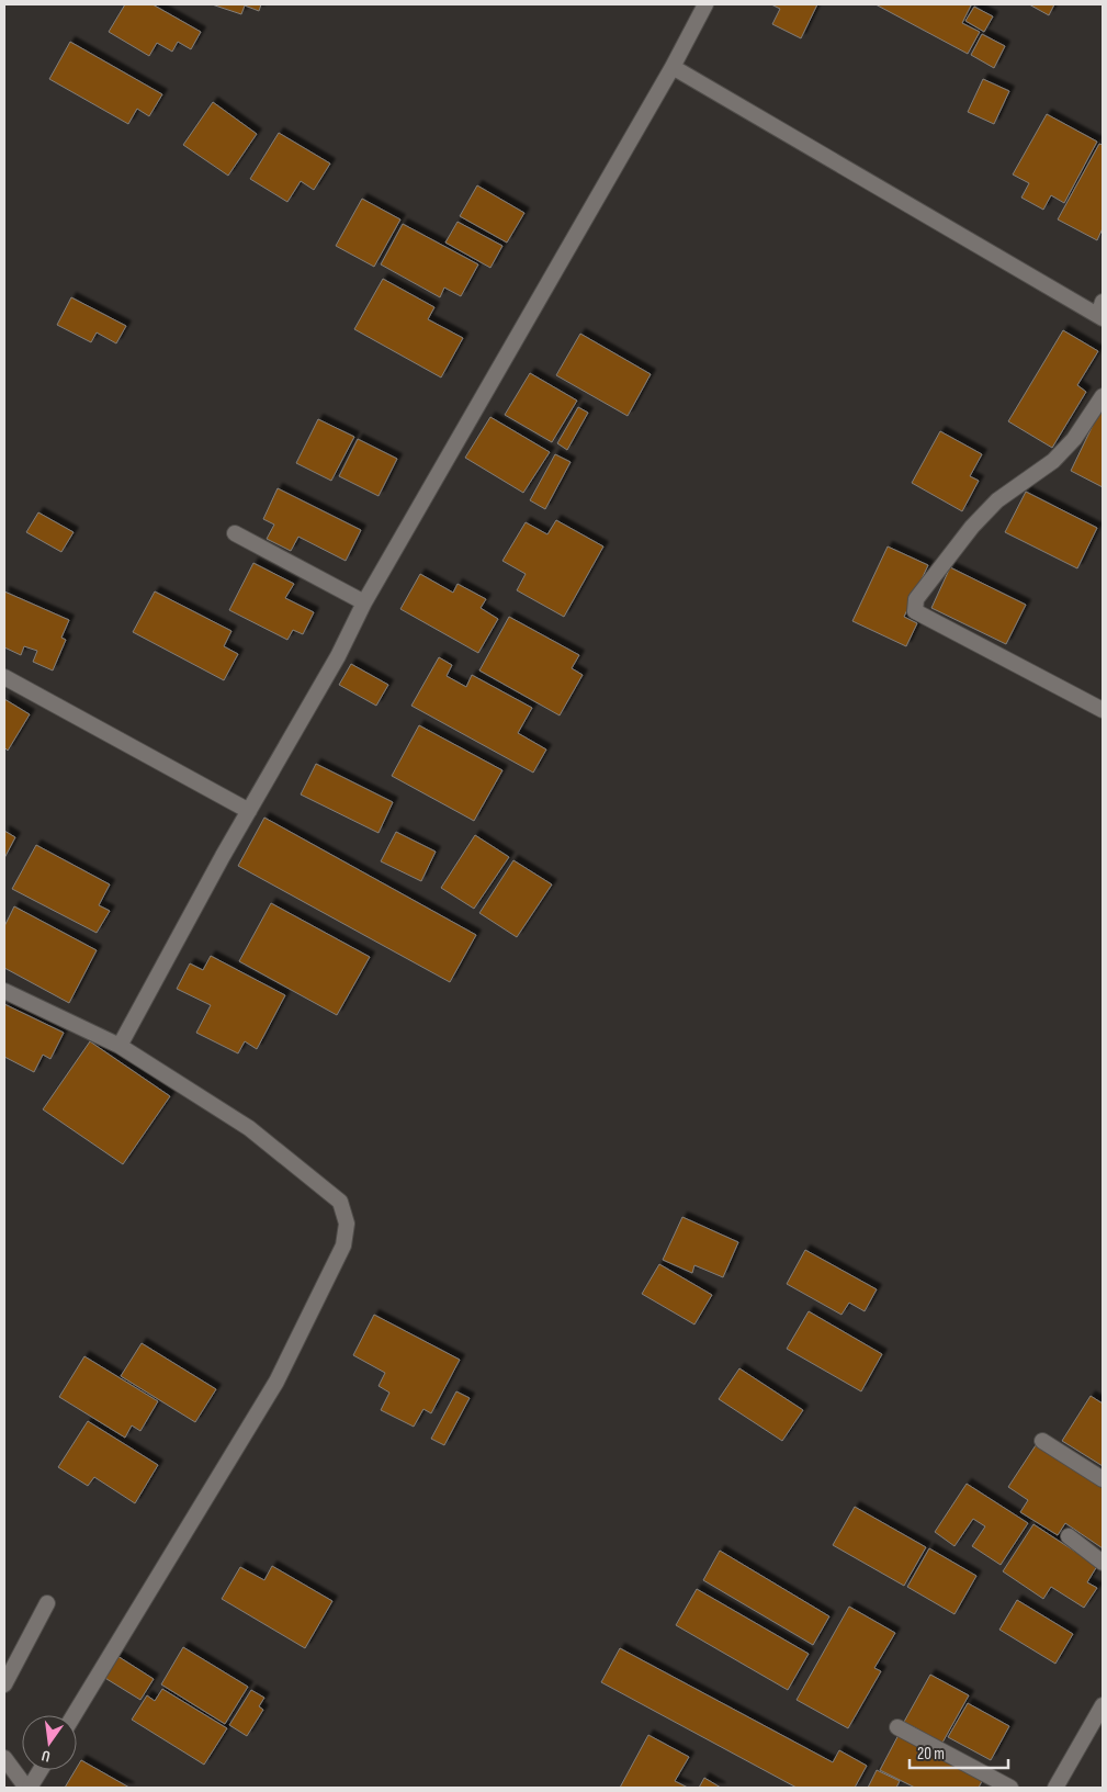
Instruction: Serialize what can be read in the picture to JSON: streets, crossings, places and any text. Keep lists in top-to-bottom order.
{
  "scale_bar": "20 m",
  "north": "bottom"
}
